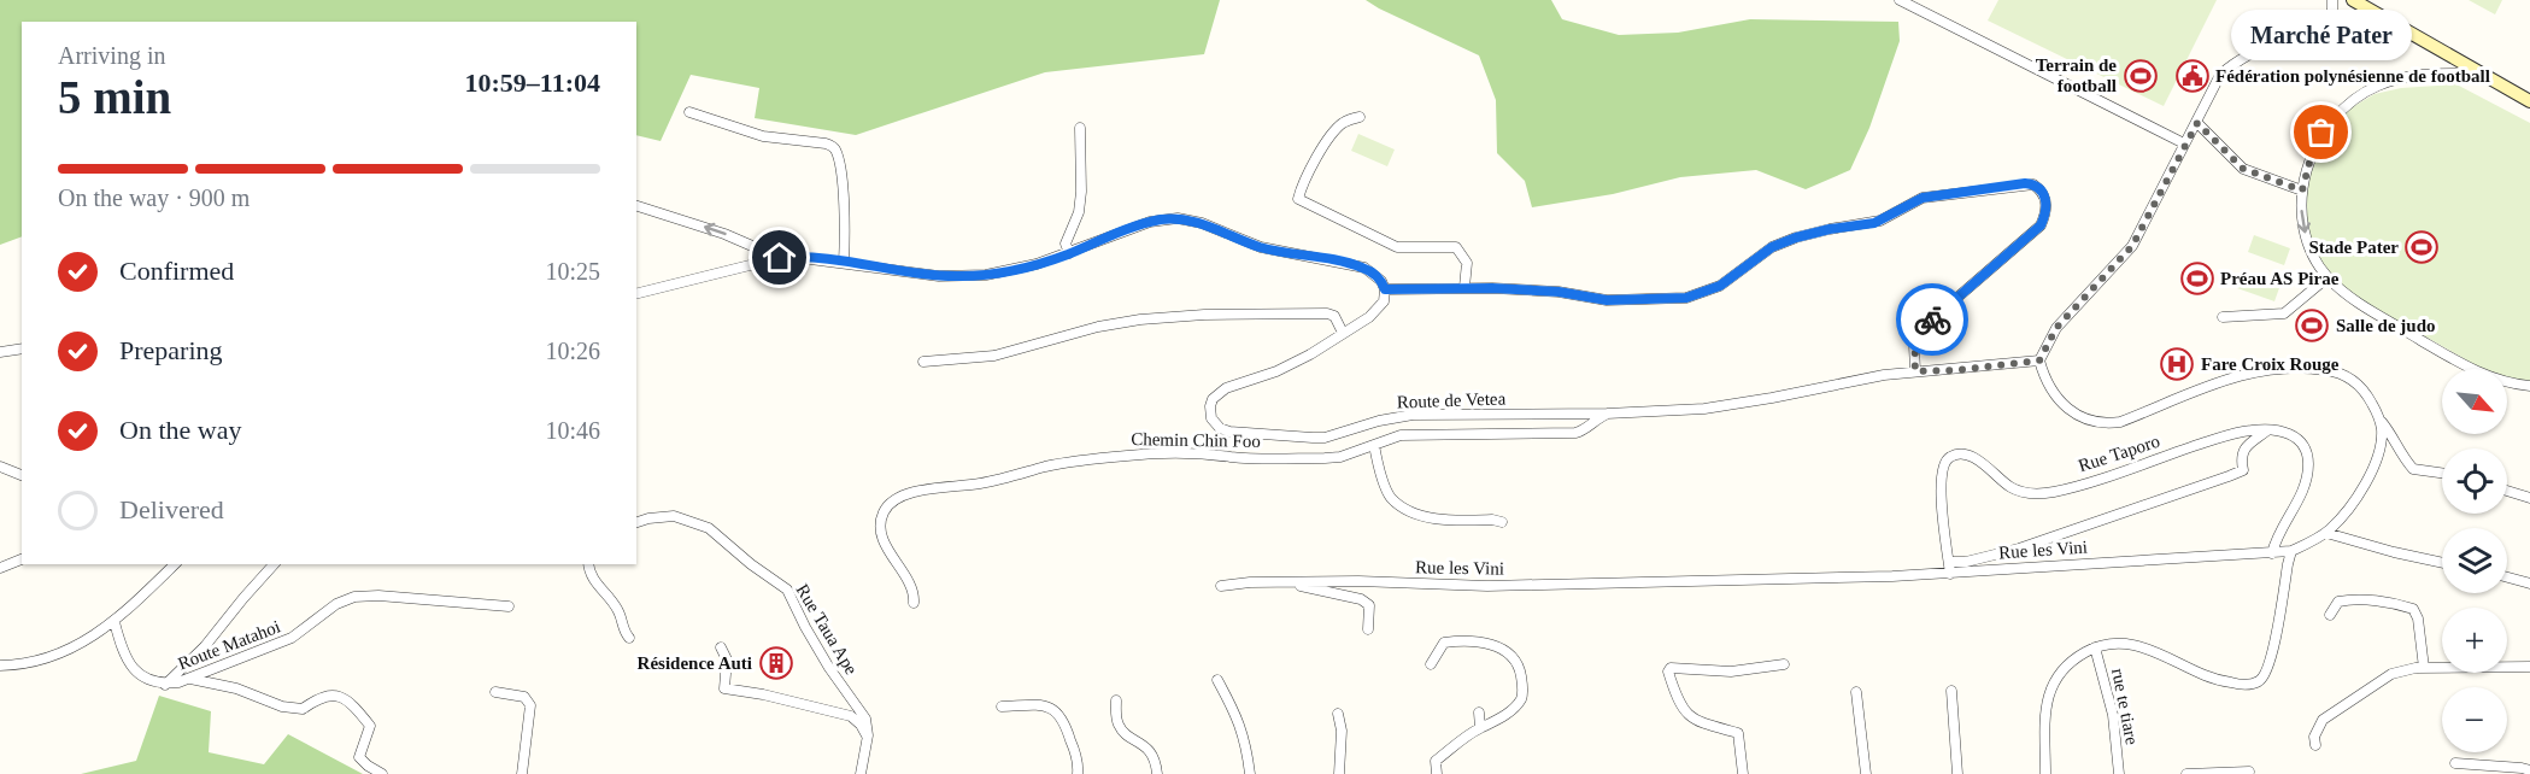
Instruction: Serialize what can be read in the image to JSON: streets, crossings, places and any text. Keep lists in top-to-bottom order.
{
  "streets": {
    "street": [
      "Route de Vetea",
      "Chemin Chin Foo",
      "Rue Taporo",
      "Rue les Vini",
      "Rue Taua Ape",
      "Route Matahoi",
      "rue te tiare"
    ]
  },
  "crossings": [
    ["Route de Vetea", "Chemin Chin Foo"],
    ["Rue Taporo", "Rue les Vini"]
  ],
  "places": {
    "sports": [
      "Terrain de football",
      "Stade Pater",
      "Préau AS Pirae",
      "Salle de judo"
    ],
    "public building": ["Fédération polynésienne de football"],
    "other": ["Marché Pater"],
    "hospital": ["Fare Croix Rouge"],
    "building": ["Résidence Auti"]
  },
  "north": "bottom right",
  "page": {
    "bubble": "Marché Pater",
    "heading": ["5 min", "Arriving in", "10:59–11:04"],
    "bar": "On the way · 900 m",
    "list": [
      ["Confirmed", "10:25"],
      ["Preparing", "10:26"],
      ["On the way", "10:46"],
      "Delivered"
    ],
    "map_buttons": ["+", "−"]
  }
}
